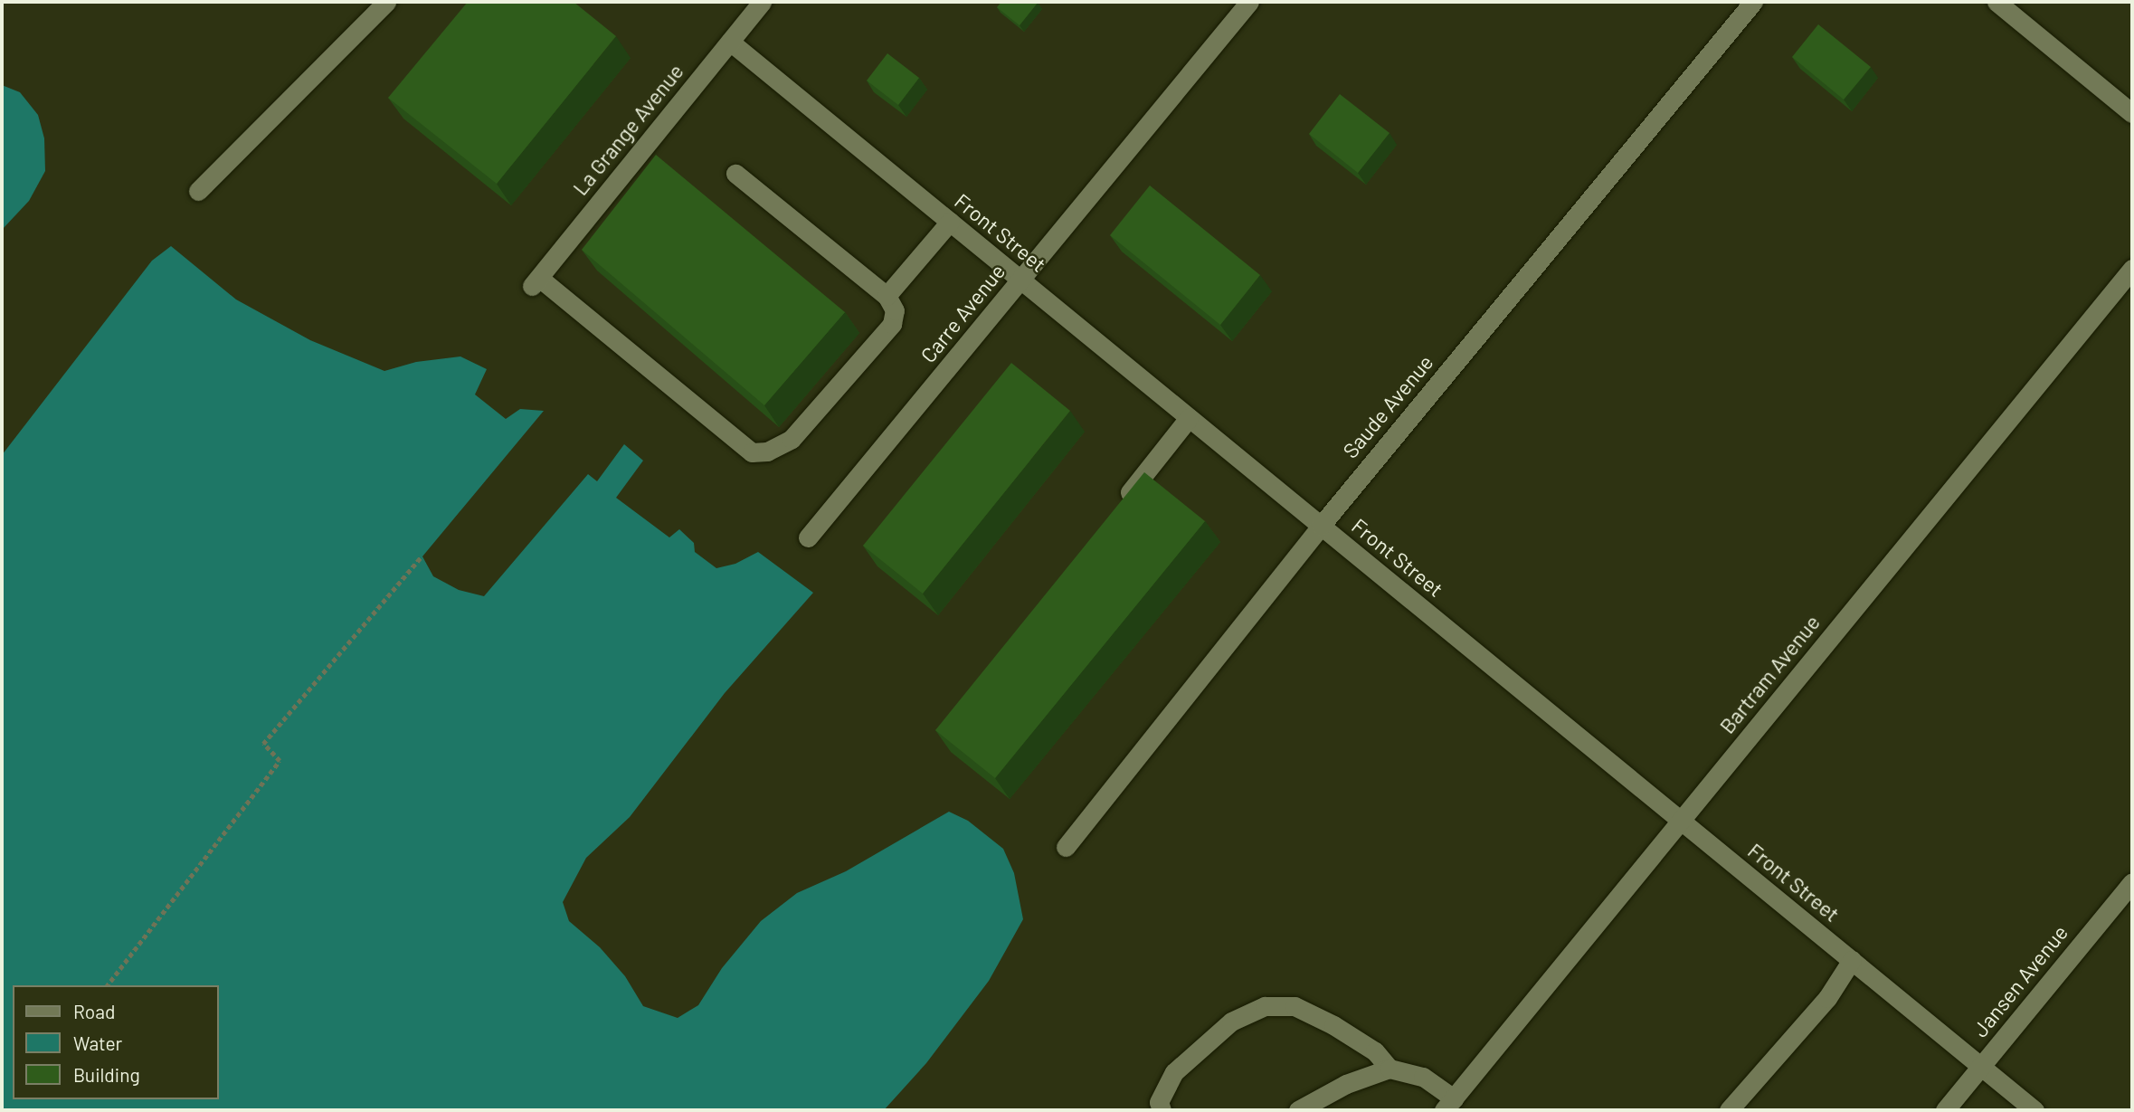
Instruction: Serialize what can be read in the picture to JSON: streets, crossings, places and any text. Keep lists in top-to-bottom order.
{
  "streets": {
    "street": [
      "La Grange Avenue",
      "Front Street",
      "Carre Avenue",
      "Saude Avenue",
      "Bartram Avenue",
      "Jansen Avenue"
    ]
  },
  "crossings": [
    ["La Grange Avenue", "Front Street"],
    ["Front Street", "Carre Avenue"],
    ["Front Street", "Saude Avenue"],
    ["Front Street", "Bartram Avenue"],
    ["Front Street", "Jansen Avenue"]
  ],
  "legend": ["Road", "Water", "Building"]
}
